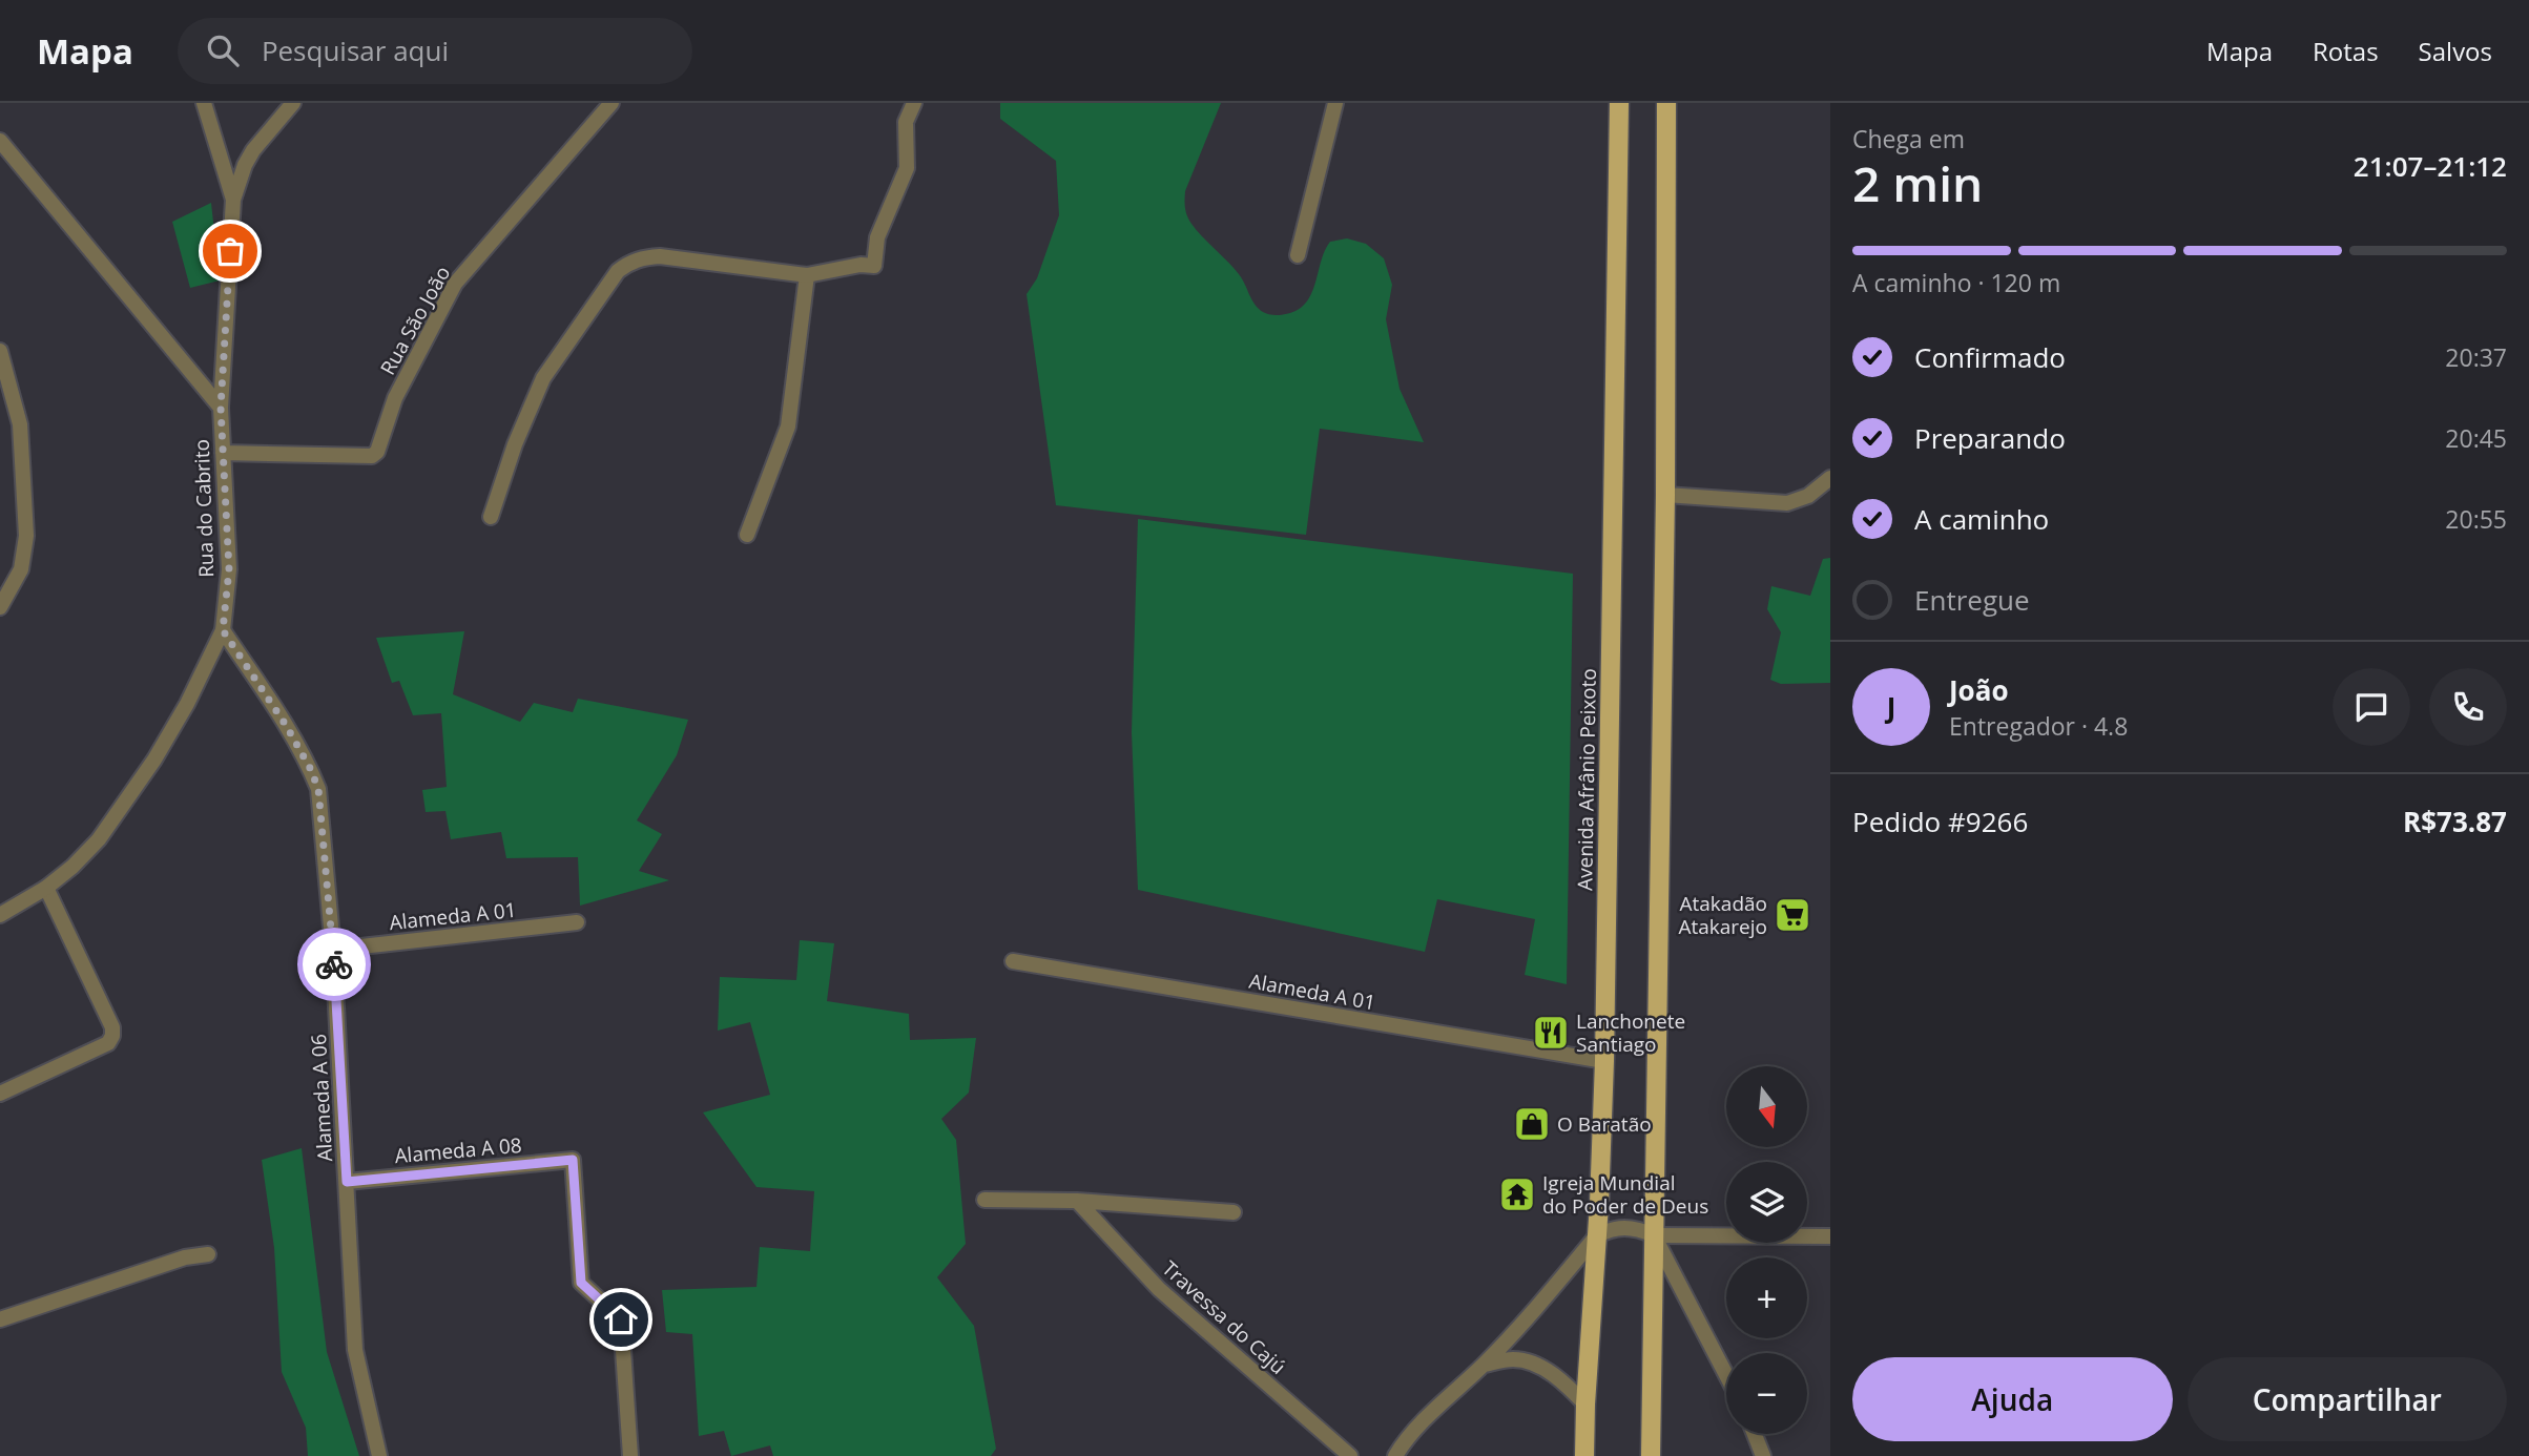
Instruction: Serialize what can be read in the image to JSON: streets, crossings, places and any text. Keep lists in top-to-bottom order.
{
  "streets": {
    "main road": ["Avenida Afrânio Peixoto"],
    "street": [
      "Rua São João",
      "Rua do Cabrito",
      "Alameda A 01",
      "Alameda A 06",
      "Alameda A 08",
      "Travessa do Cajú"
    ]
  },
  "crossings": [
    ["Rua São João", "Rua do Cabrito"],
    ["Rua do Cabrito", "Alameda A 06"],
    ["Avenida Afrânio Peixoto", "Alameda A 01"],
    ["Alameda A 01", "Alameda A 06"],
    ["Alameda A 06", "Alameda A 08"]
  ],
  "places": {
    "supermarket": ["Atakadão Atakarejo"],
    "restaurant": ["Lanchonete Santiago"],
    "shop": ["O Baratão"],
    "temple": ["Igreja Mundial do Poder de Deus"]
  },
  "north": "bottom",
  "page": {
    "header": "Mapa",
    "search": "Pesquisar aqui",
    "nav": ["Mapa", "Rotas", "Salvos"],
    "heading": ["2 min", "Chega em", "21:07–21:12"],
    "panel": [
      "João",
      "Entregador · 4.8",
      "Pedido #9266",
      "R$73.87"
    ],
    "bar": "A caminho · 120 m",
    "list": [
      ["Confirmado", "20:37"],
      ["Preparando", "20:45"],
      ["A caminho", "20:55"],
      "Entregue"
    ],
    "round": "J",
    "map_buttons": ["+", "−"],
    "buttons": ["Ajuda", "Compartilhar"]
  }
}
